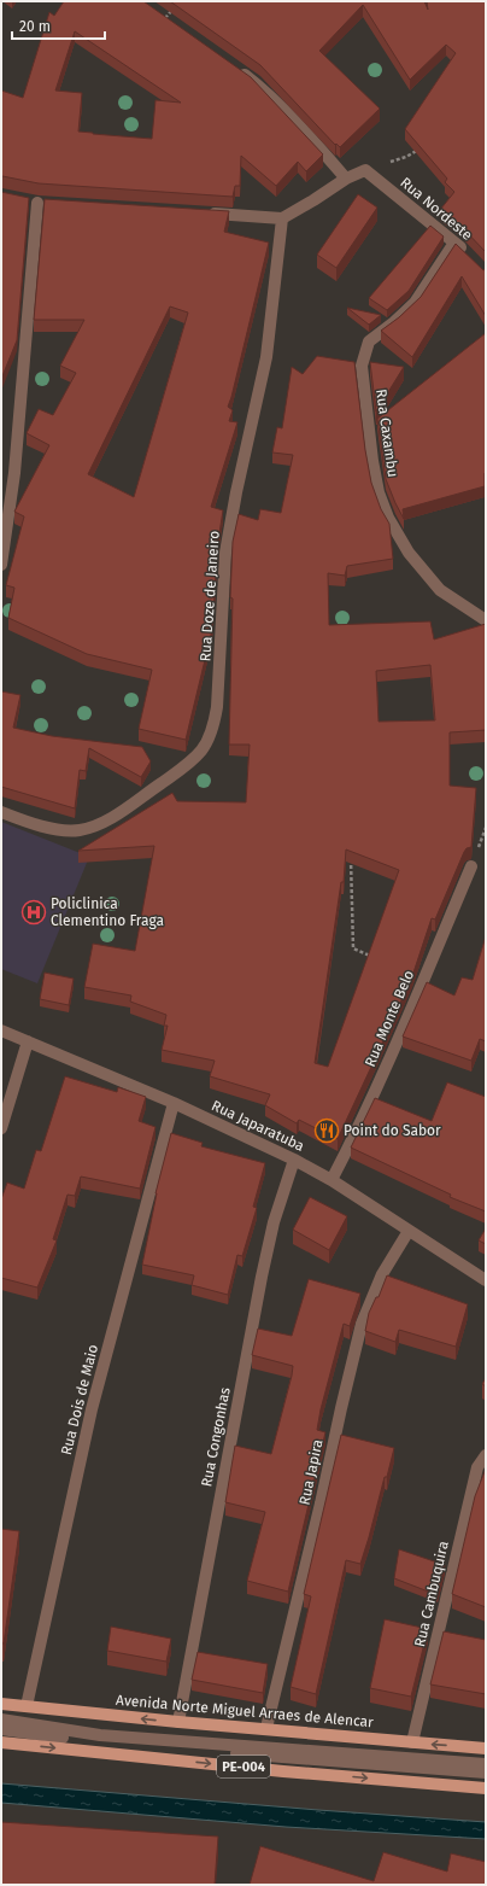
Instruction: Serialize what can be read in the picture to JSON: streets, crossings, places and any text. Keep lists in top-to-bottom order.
{
  "streets": {
    "main road": ["Avenida Norte Miguel Arraes de Alencar", "PE-004"],
    "street": [
      "Rua Nordeste",
      "Rua Caxambu",
      "Rua Doze de Janeiro",
      "Rua Monte Belo",
      "Rua Japaratuba",
      "Rua Dois de Maio",
      "Rua Congonhas",
      "Rua Japira",
      "Rua Cambuquira"
    ]
  },
  "crossings": [
    ["Rua Nordeste", "Rua Caxambu"],
    ["Rua Monte Belo", "Rua Japaratuba"],
    ["Rua Japaratuba", "Rua Dois de Maio"],
    ["Rua Japaratuba", "Rua Congonhas"],
    ["Rua Japaratuba", "Rua Japira"],
    ["Rua Dois de Maio", "Avenida Norte Miguel Arraes de Alencar"],
    ["Rua Congonhas", "Avenida Norte Miguel Arraes de Alencar"],
    ["Rua Japira", "Avenida Norte Miguel Arraes de Alencar"],
    ["Rua Cambuquira", "Avenida Norte Miguel Arraes de Alencar"]
  ],
  "places": {
    "hospital": ["Policlinica Clementino Fraga"],
    "restaurant": ["Point do Sabor"]
  },
  "scale_bar": "20 m"
}
